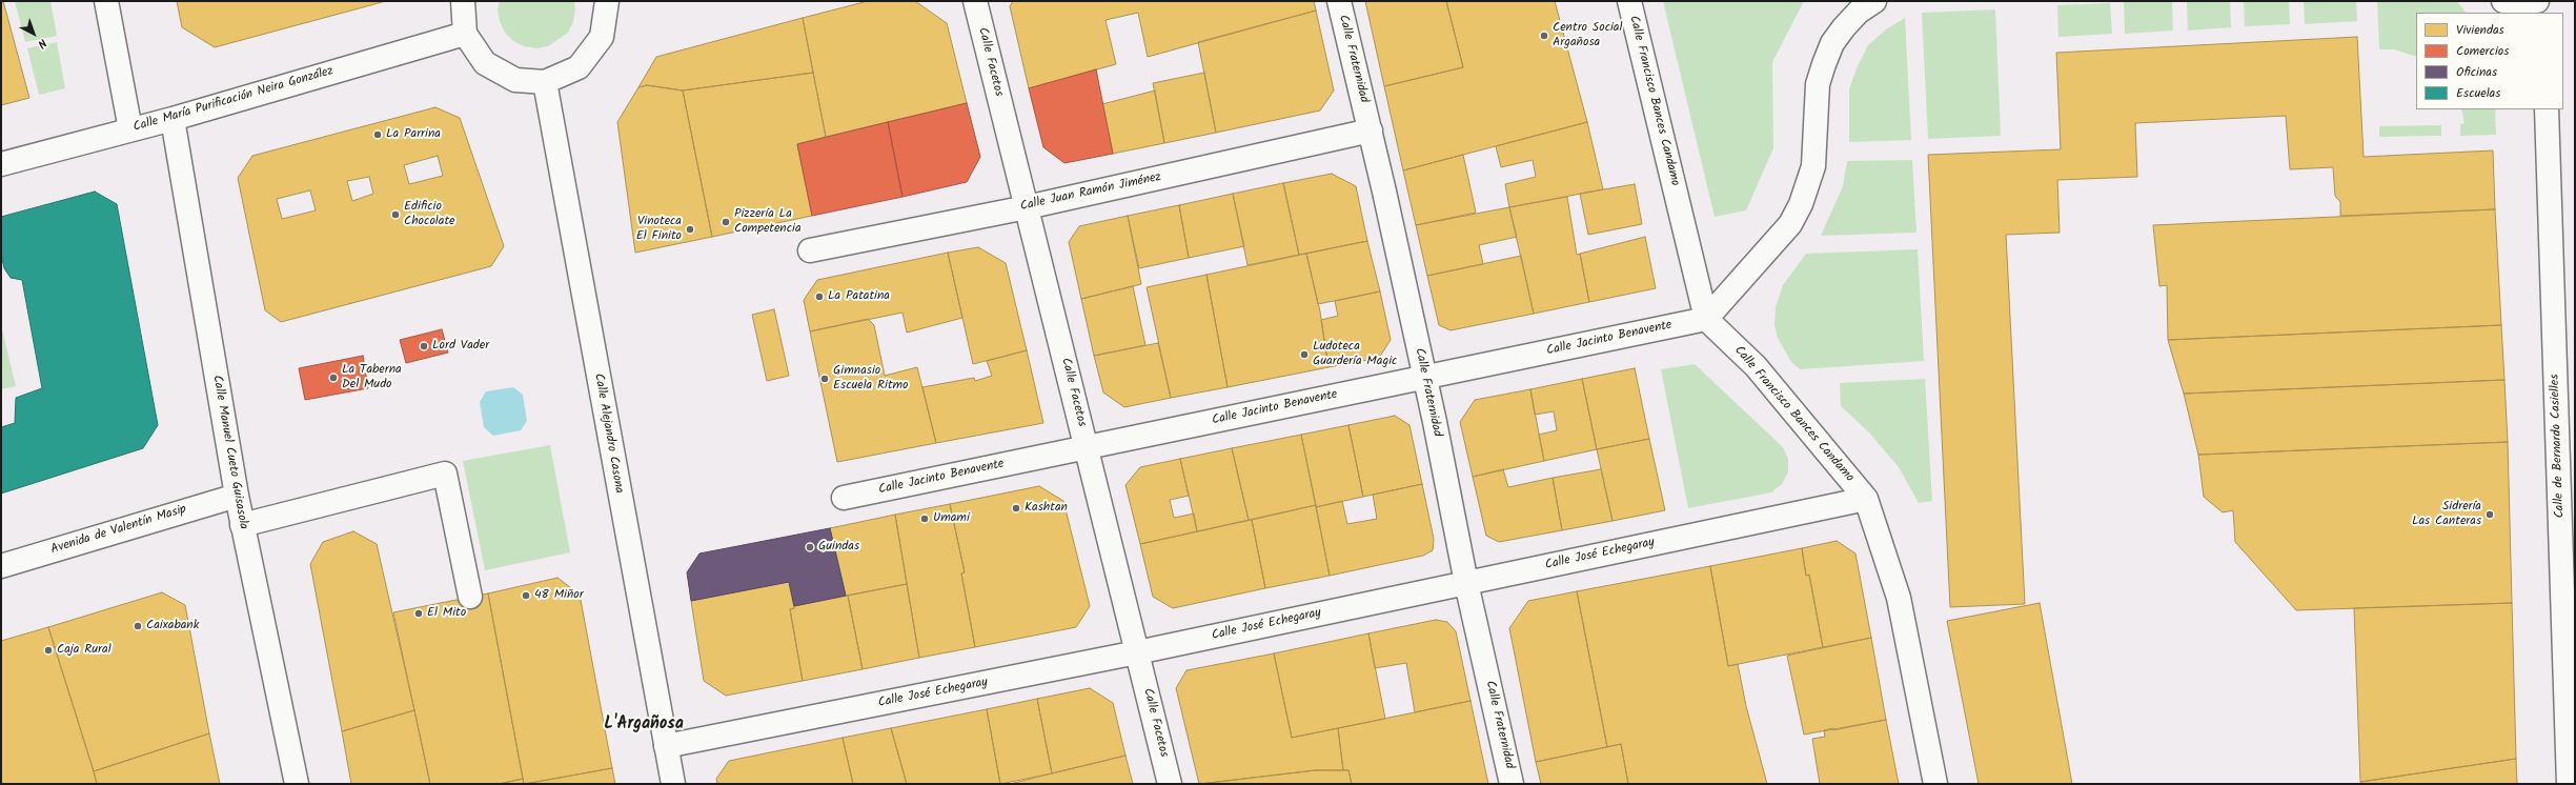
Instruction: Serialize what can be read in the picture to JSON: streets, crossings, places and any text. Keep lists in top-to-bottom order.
{
  "streets": {
    "street": [
      "Calle Fraternidad",
      "Calle Facetos",
      "Calle María Purificación Neira González",
      "Calle Francisco Bances Candamo",
      "Calle Juan Ramón Jiménez",
      "Calle Jacinto Benavente",
      "Calle Alejandro Casona",
      "Calle de Bernardo Casielles",
      "Calle Manuel Cueto Guisasola",
      "Avenida de Valentín Masip",
      "Calle José Echegaray"
    ]
  },
  "crossings": [
    ["Calle Fraternidad", "Calle Juan Ramón Jiménez"],
    ["Calle Fraternidad", "Calle Jacinto Benavente"],
    ["Calle Fraternidad", "Calle José Echegaray"],
    ["Calle Facetos", "Calle Juan Ramón Jiménez"],
    ["Calle Facetos", "Calle Jacinto Benavente"],
    ["Calle Facetos", "Calle José Echegaray"],
    ["Calle María Purificación Neira González", "Calle Manuel Cueto Guisasola"],
    ["Calle Francisco Bances Candamo", "Calle Jacinto Benavente"],
    ["Calle Francisco Bances Candamo", "Calle José Echegaray"],
    ["Calle Alejandro Casona", "Calle José Echegaray"],
    ["Calle Manuel Cueto Guisasola", "Avenida de Valentín Masip"]
  ],
  "districts": ["L'Argañosa"],
  "places": [
    "Centro Social Argañosa",
    "La Parrina",
    "Edificio Chocolate",
    "Pizzería La Competencia",
    "Vinoteca El Finito",
    "La Patatina",
    "Lord Vader",
    "Ludoteca Guardería Magic",
    "La Taberna Del Mudo",
    "Gimnasio Escuela Ritmo",
    "Kashtan",
    "Sidrería Las Canteras",
    "Umami",
    "Guindas",
    "48 Miñor",
    "El Mito",
    "Caixabank",
    "Caja Rural"
  ],
  "legend": [
    "Viviendas",
    "Comercios",
    "Oficinas",
    "Escuelas"
  ],
  "north": "bottom right"
}
